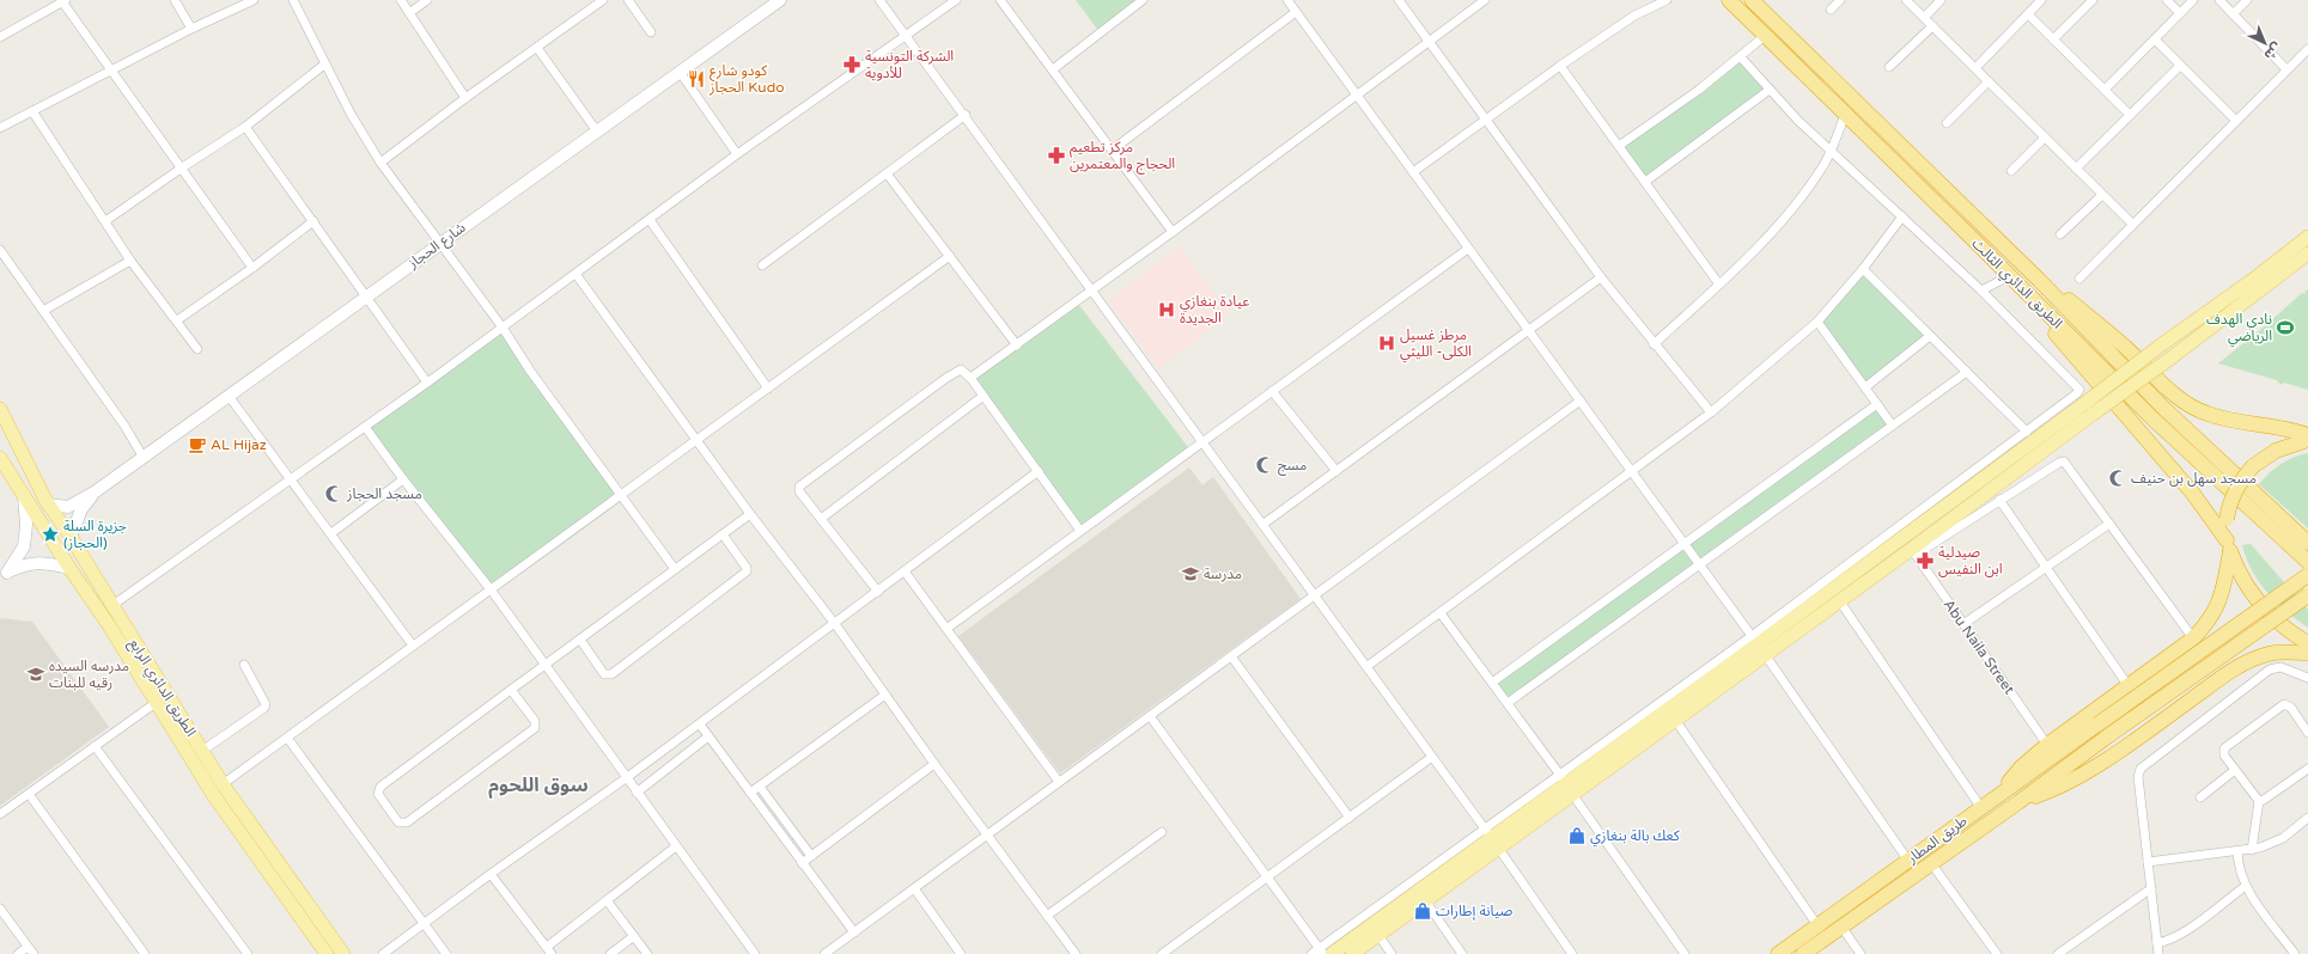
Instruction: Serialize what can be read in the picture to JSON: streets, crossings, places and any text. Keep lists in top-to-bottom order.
{
  "streets": {
    "highway": ["الطريق الدائري الثالث", "طريق المطار"],
    "main road": ["شارع الحجاز", "الطريق الدائري الرابع"],
    "street": ["Abu Naila Street"]
  },
  "crossings": [
    ["شارع الحجاز", "الطريق الدائري الرابع"]
  ],
  "districts": ["سوق اللحوم"],
  "places": {
    "pharmacy": ["الشركة التونسية للأدوية", "مركز تطعيم الحجاج والمعتمرين", "صيدلية ابن النفيس"],
    "restaurant": ["كودو شارع الحجاز Kudo"],
    "hospital": ["عيادة بنغازي الجديدة", "مرطز غسيل الكلى- الليثي"],
    "sports": ["نادي الهدف الرياضي"],
    "cafe": ["AL Hijaz"],
    "mosque": ["مسج", "مسجد سهل بن حنيف", "مسجد الحجاز"],
    "place": ["جزيرة السلة (الحجاز)"],
    "school or university": ["مدرسة", "مدرسه السيده رقيه للبنات"],
    "shop": ["كعك بالة بنغازي", "صيانة إطارات"]
  },
  "north": "bottom right"
}
